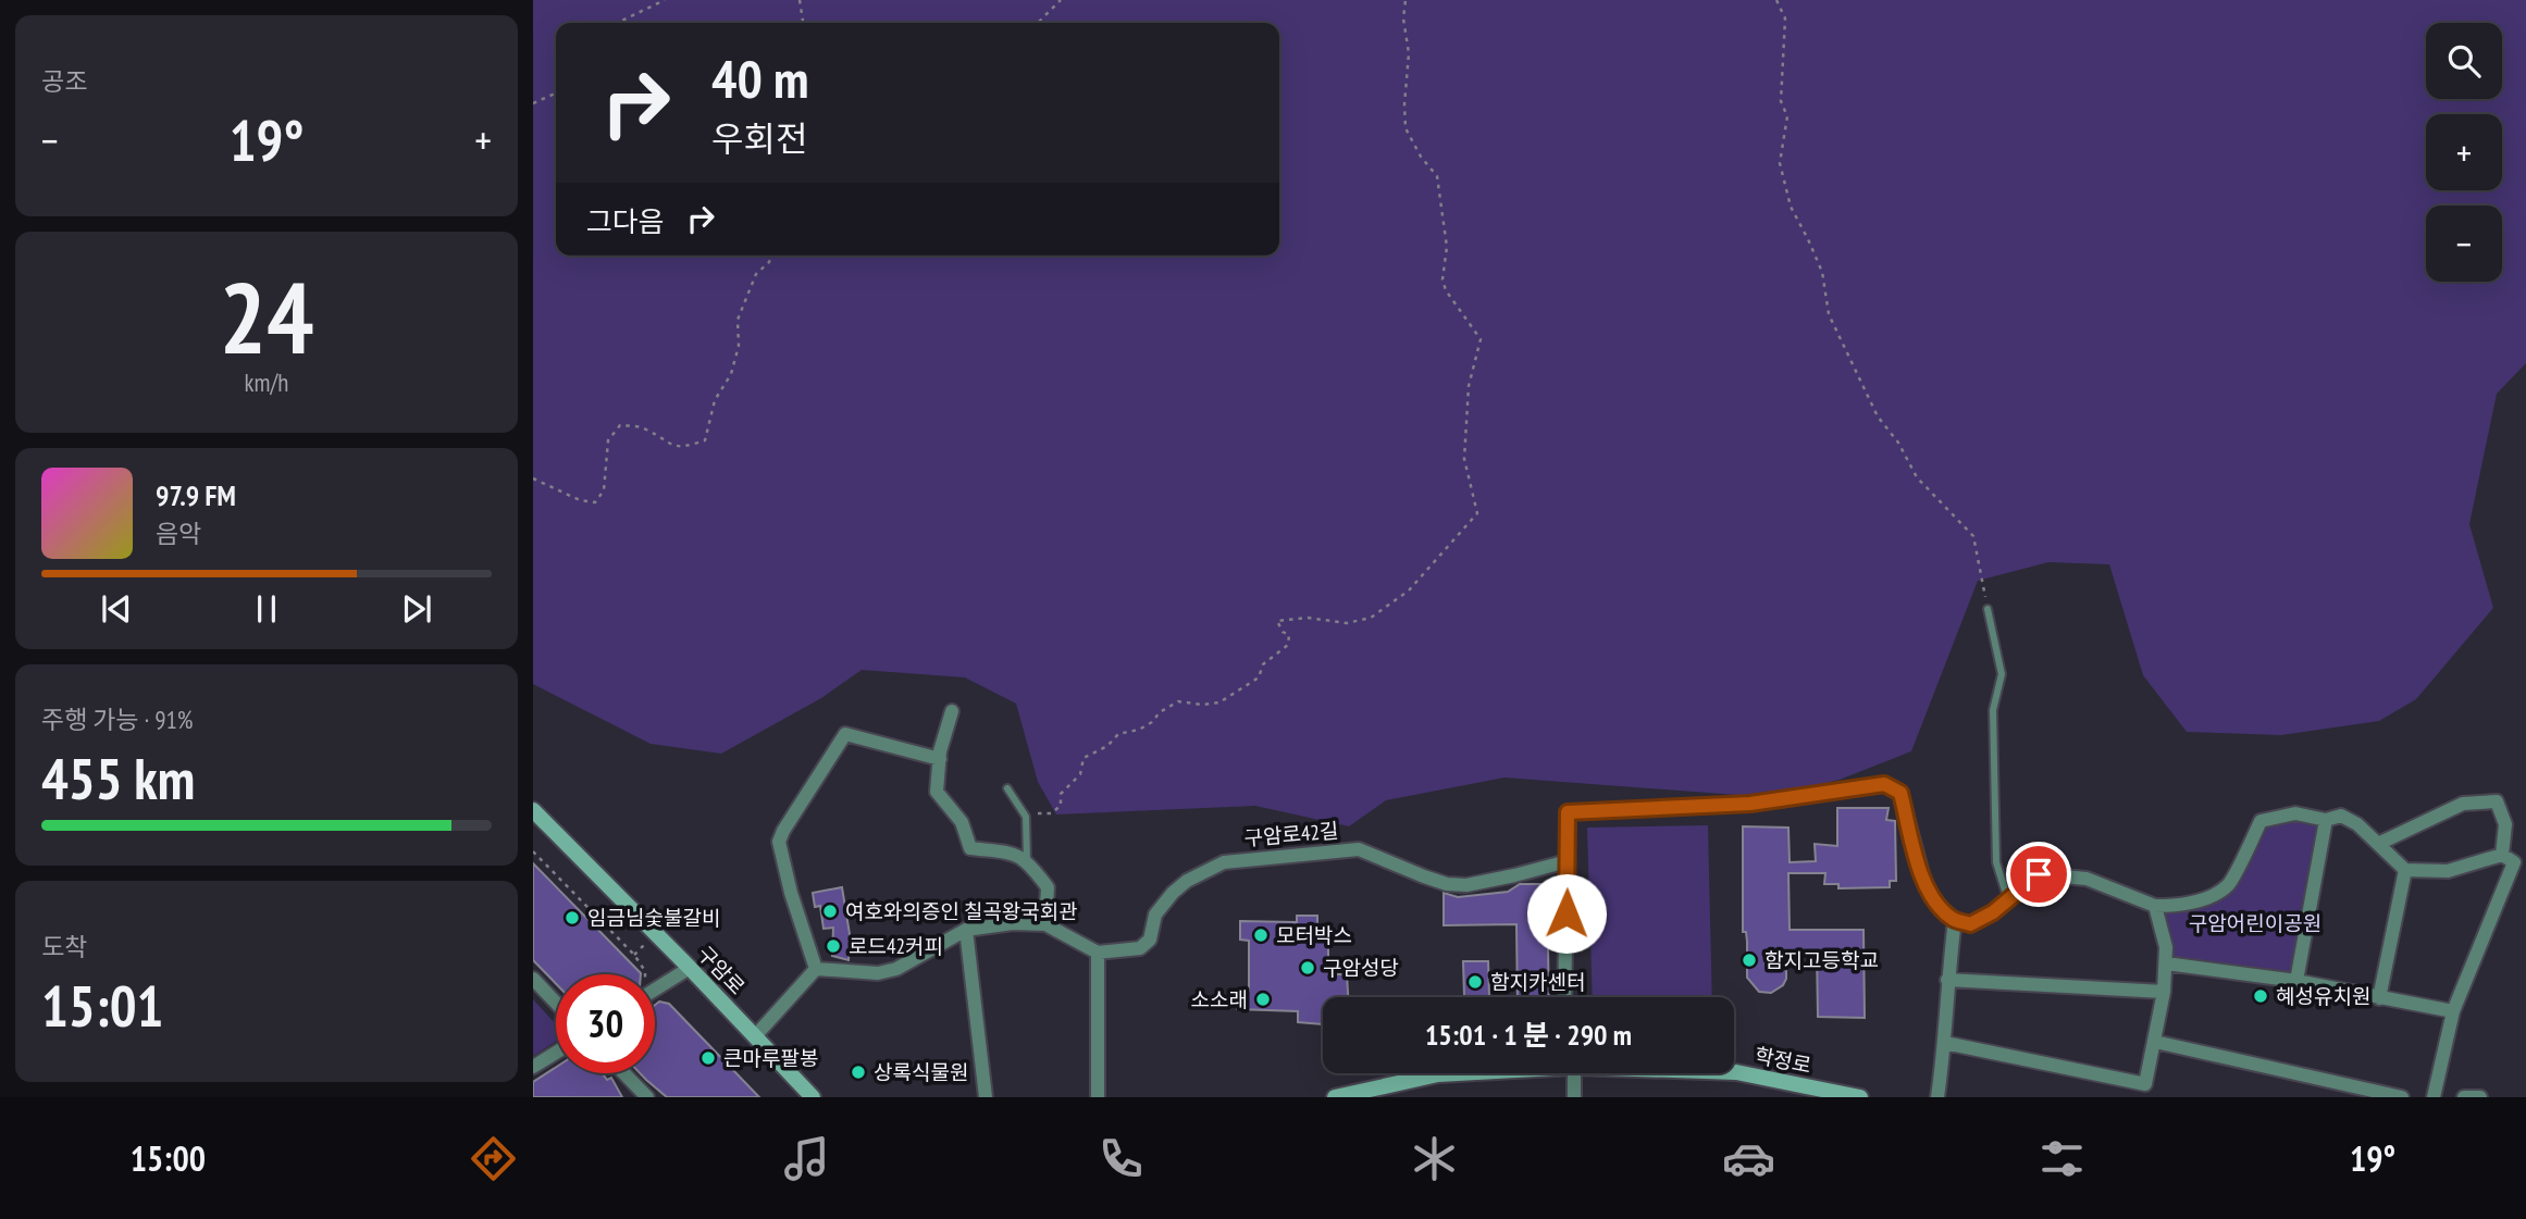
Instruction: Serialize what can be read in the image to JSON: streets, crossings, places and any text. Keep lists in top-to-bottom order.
{
  "streets": {
    "main road": ["구암로", "학정로"],
    "street": ["구암로42길"]
  },
  "parks": ["구암어린이공원"],
  "places": [
    "여호와의증인 칠곡왕국회관",
    "임금님숯불갈비",
    "모터박스",
    "로드42커피",
    "함지고등학교",
    "구암성당",
    "함지카센터",
    "혜성유치원",
    "소소래",
    "큰마루팔봉",
    "상록식물원"
  ],
  "page": {
    "tile": [
      "공조",
      ["24", "km/h"],
      ["주행 가능 · 91%", "455 km"],
      ["도착", "15:01"]
    ],
    "map_buttons": ["+", "−"],
    "turn": ["40 m", "우회전"],
    "heat": ["−", "19°", "+"],
    "then": "그다음",
    "song": ["97.9 FM", "음악"],
    "limit": "30",
    "trip": "15:01 · 1 분 · 290 m",
    "tabs": ["15:00", "19°"]
  }
}
